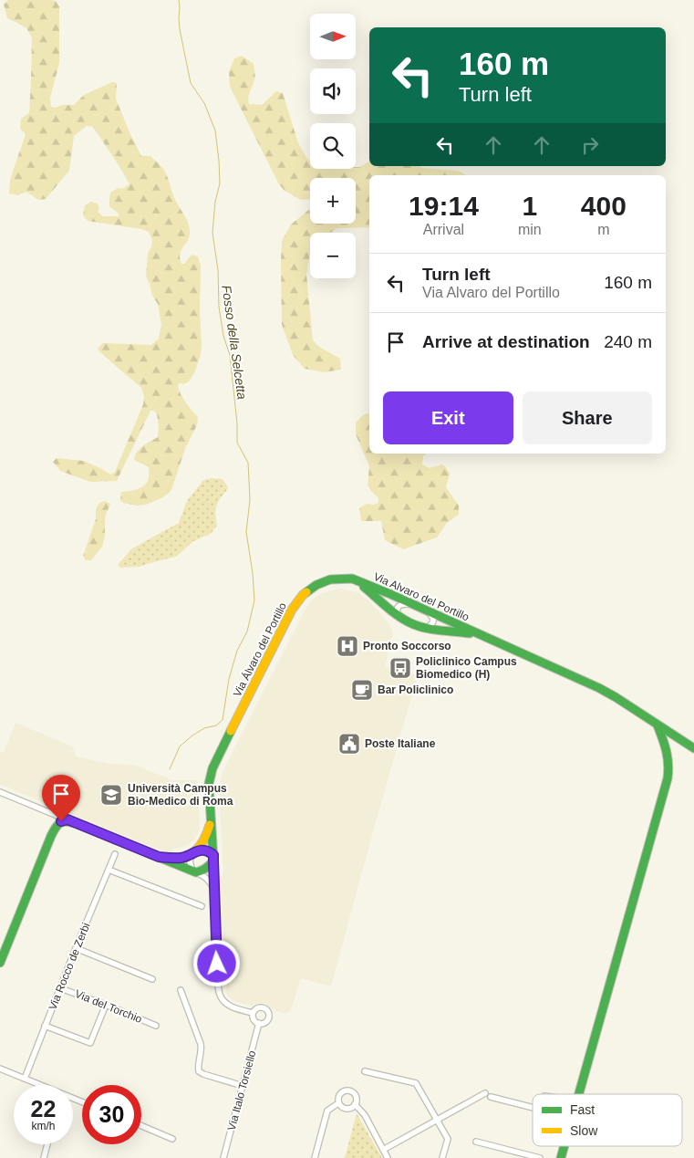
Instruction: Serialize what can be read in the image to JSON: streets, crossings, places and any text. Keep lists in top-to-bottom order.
{
  "streets": {
    "street": [
      "Via Alvaro del Portillo",
      "Via Álvaro del Portillo",
      "Via Rocco de Zerbi",
      "Via del Torchio",
      "Via Italo Torsiello"
    ]
  },
  "crossings": [
    ["Via Alvaro del Portillo", "Via Álvaro del Portillo"],
    ["Via Rocco de Zerbi", "Via del Torchio"]
  ],
  "water": ["Fosso della Selcetta"],
  "places": {
    "hospital": ["Pronto Soccorso"],
    "bus stop": ["Policlinico Campus Biomedico (H)"],
    "cafe": ["Bar Policlinico"],
    "public building": ["Poste Italiane"],
    "school or university": ["Università Campus Bio-Medico di Roma"]
  },
  "legend": ["Fast", "Slow"],
  "north": "right",
  "page": {
    "map_buttons": ["+", "−"],
    "turn": ["160 m", "Turn left"],
    "eta": [
      "19:14",
      "Arrival",
      "1",
      "min",
      "400",
      "m"
    ],
    "list": [
      {
        "name": "Turn left",
        "note": "Via Alvaro del Portillo",
        "value": "160 m"
      },
      {
        "name": "Arrive at destination",
        "value": "240 m"
      }
    ],
    "buttons": ["Exit", "Share"],
    "speed": "22 km/h",
    "limit": "30"
  }
}
